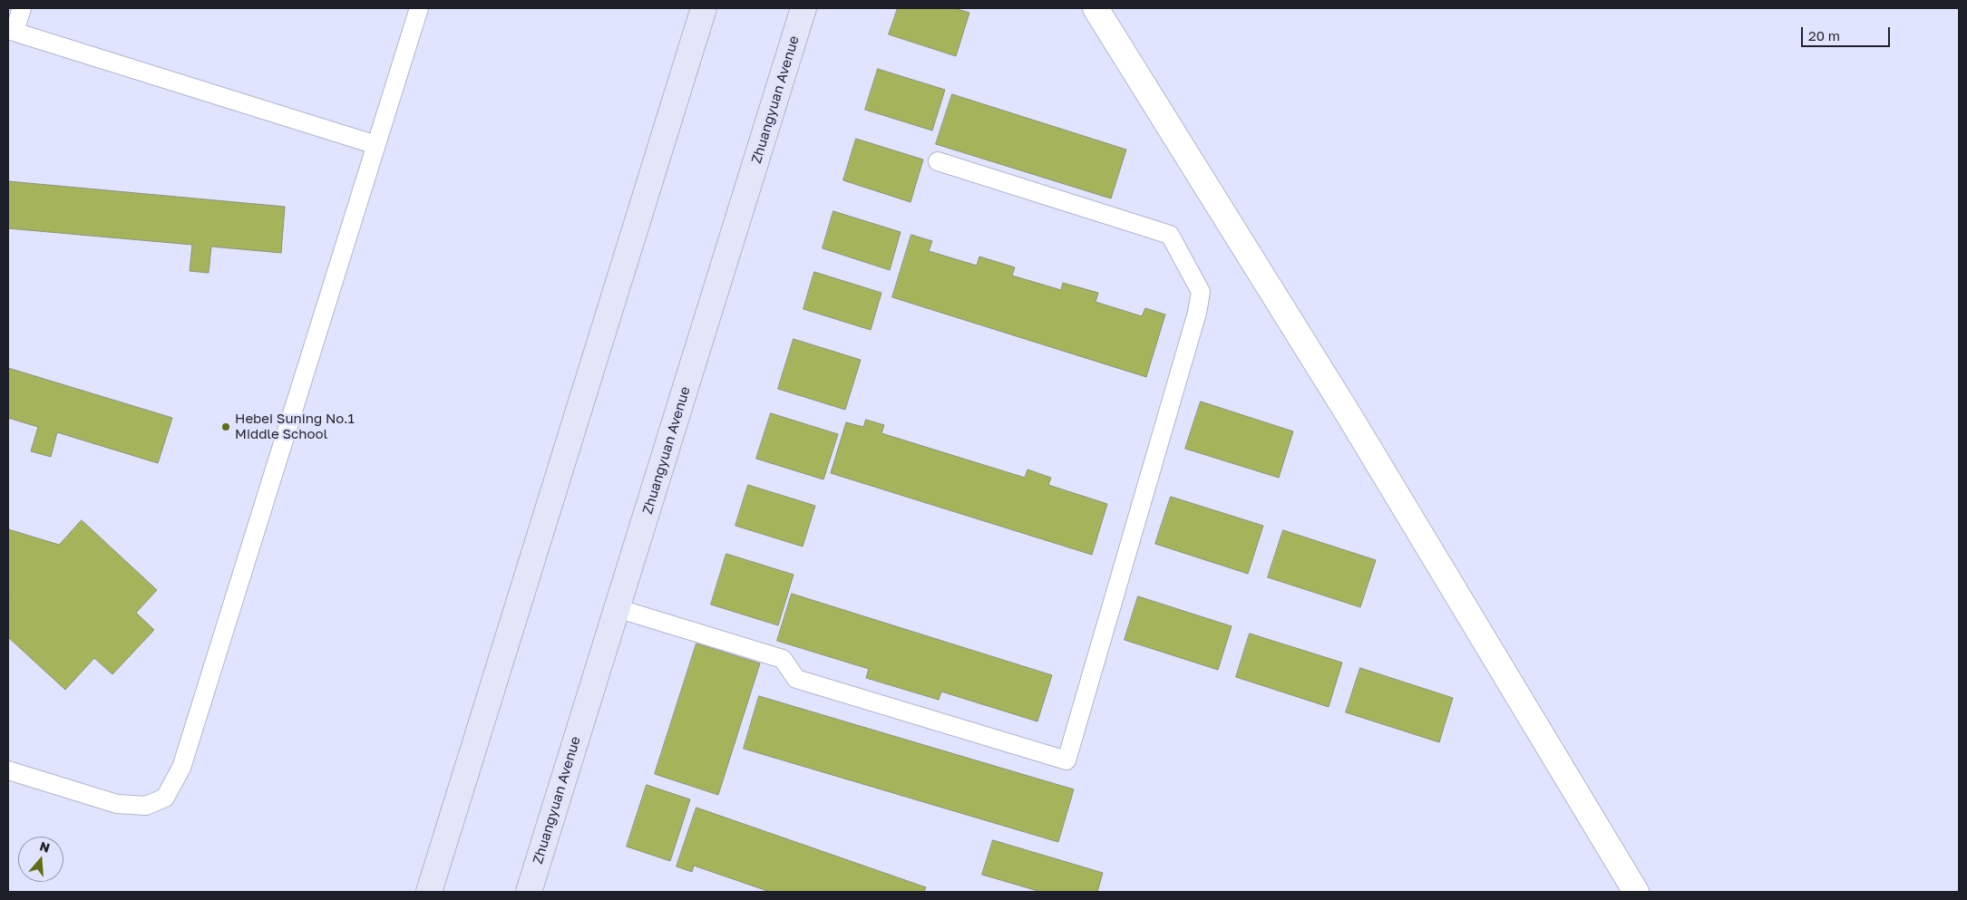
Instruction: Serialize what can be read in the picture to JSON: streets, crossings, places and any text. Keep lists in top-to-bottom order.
{
  "streets": {
    "main road": ["Zhuangyuan Avenue"]
  },
  "places": ["Hebei Suning No.1 Middle School"],
  "scale_bar": "20 m",
  "north": "top"
}
